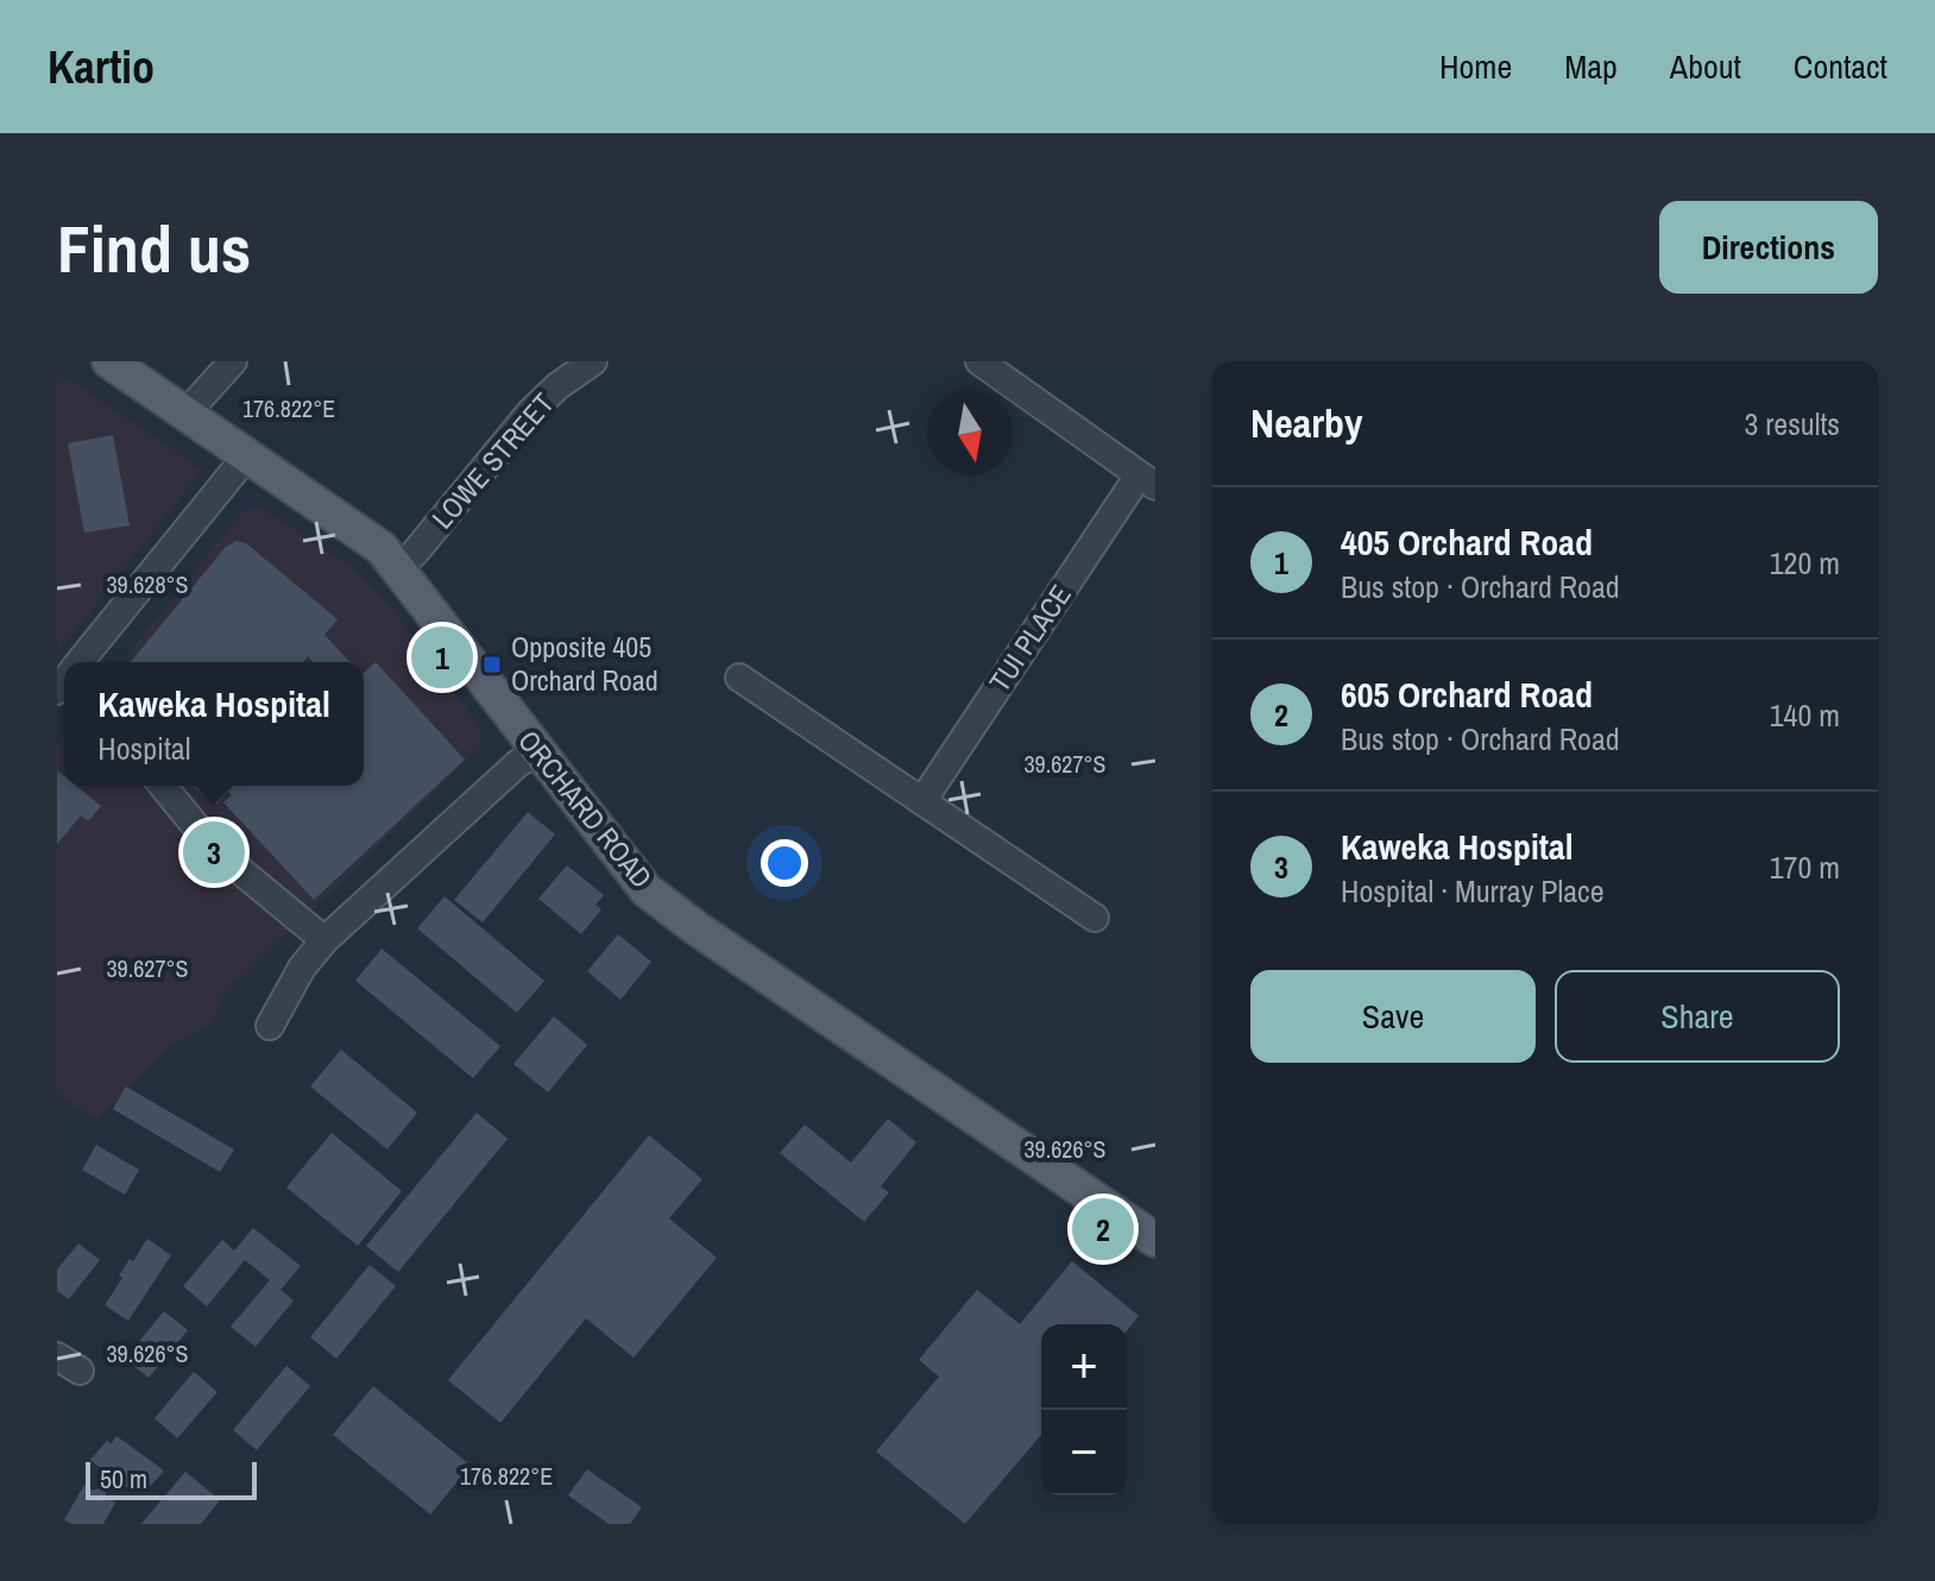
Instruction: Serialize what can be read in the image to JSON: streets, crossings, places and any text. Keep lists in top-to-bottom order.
{
  "streets": {
    "main road": ["ORCHARD ROAD"],
    "street": ["LOWE STREET", "TUI PLACE"]
  },
  "crossings": [
    ["LOWE STREET", "ORCHARD ROAD"]
  ],
  "places": {
    "transit": ["Opposite 405 Orchard Road"]
  },
  "scale_bar": "50 m",
  "north": "bottom",
  "page": {
    "header": "Kartio",
    "nav": [
      "Home",
      "Map",
      "About",
      "Contact"
    ],
    "buttons": [
      "Directions",
      ["Save", "Share"]
    ],
    "title": "Find us",
    "heading": ["Nearby", "3 results"],
    "list": [
      {
        "mark": "1",
        "name": "405 Orchard Road",
        "note": "Bus stop · Orchard Road",
        "value": "120 m"
      },
      {
        "mark": "2",
        "name": "605 Orchard Road",
        "note": "Bus stop · Orchard Road",
        "value": "140 m"
      },
      {
        "mark": "3",
        "name": "Kaweka Hospital",
        "note": "Hospital · Murray Place",
        "value": "170 m"
      }
    ],
    "pins": ["1", "3", "2"],
    "popup": ["Kaweka Hospital", "Hospital"],
    "map_buttons": ["+", "−"],
    "scale": "50 m"
  },
  "coordinates": [
    "176.822°E",
    "39.628°S",
    "39.627°S",
    "39.626°S"
  ]
}
